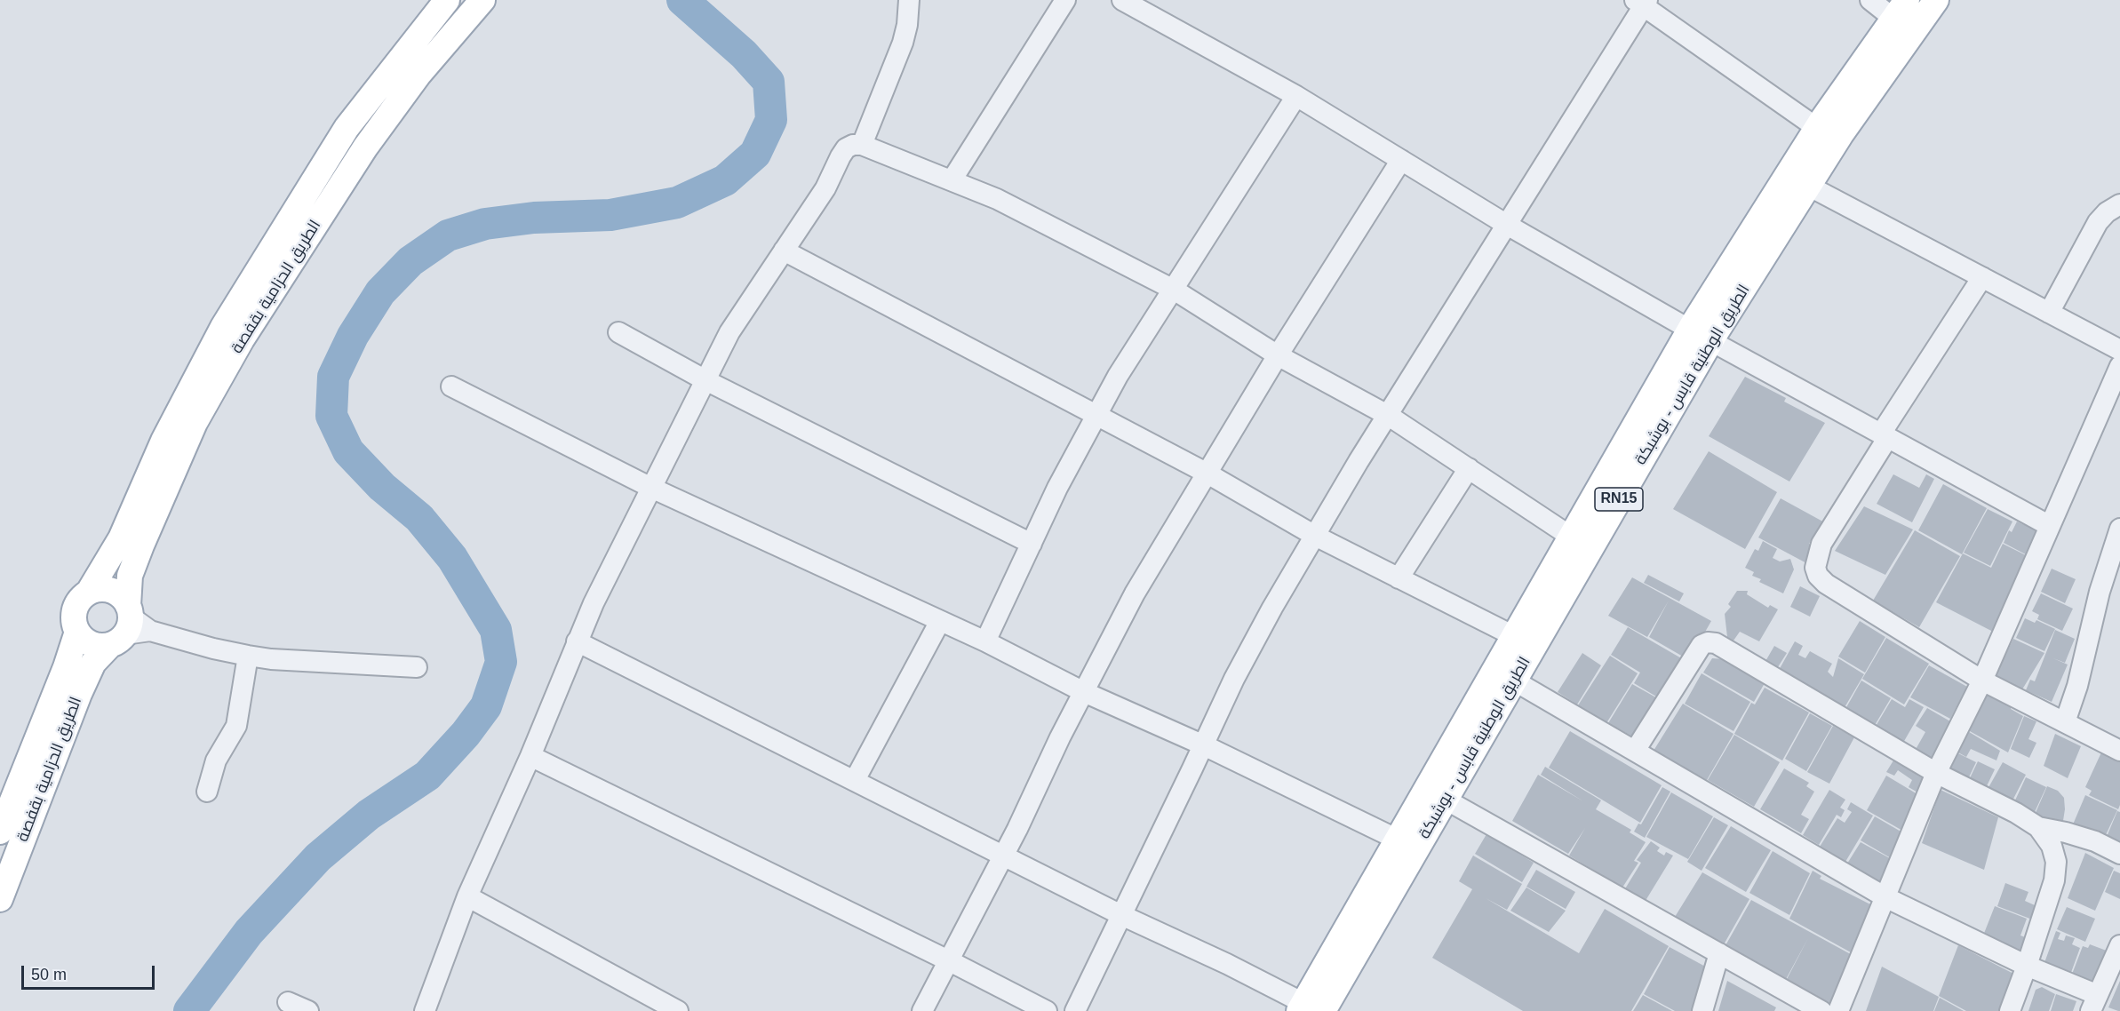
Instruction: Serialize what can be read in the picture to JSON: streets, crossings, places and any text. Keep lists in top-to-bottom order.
{
  "streets": {
    "main road": ["الطريق الحزامية بقفصة", "الطريق الوطنية قابس - بوشبكة", "RN15"]
  },
  "scale_bar": "50 m"
}
